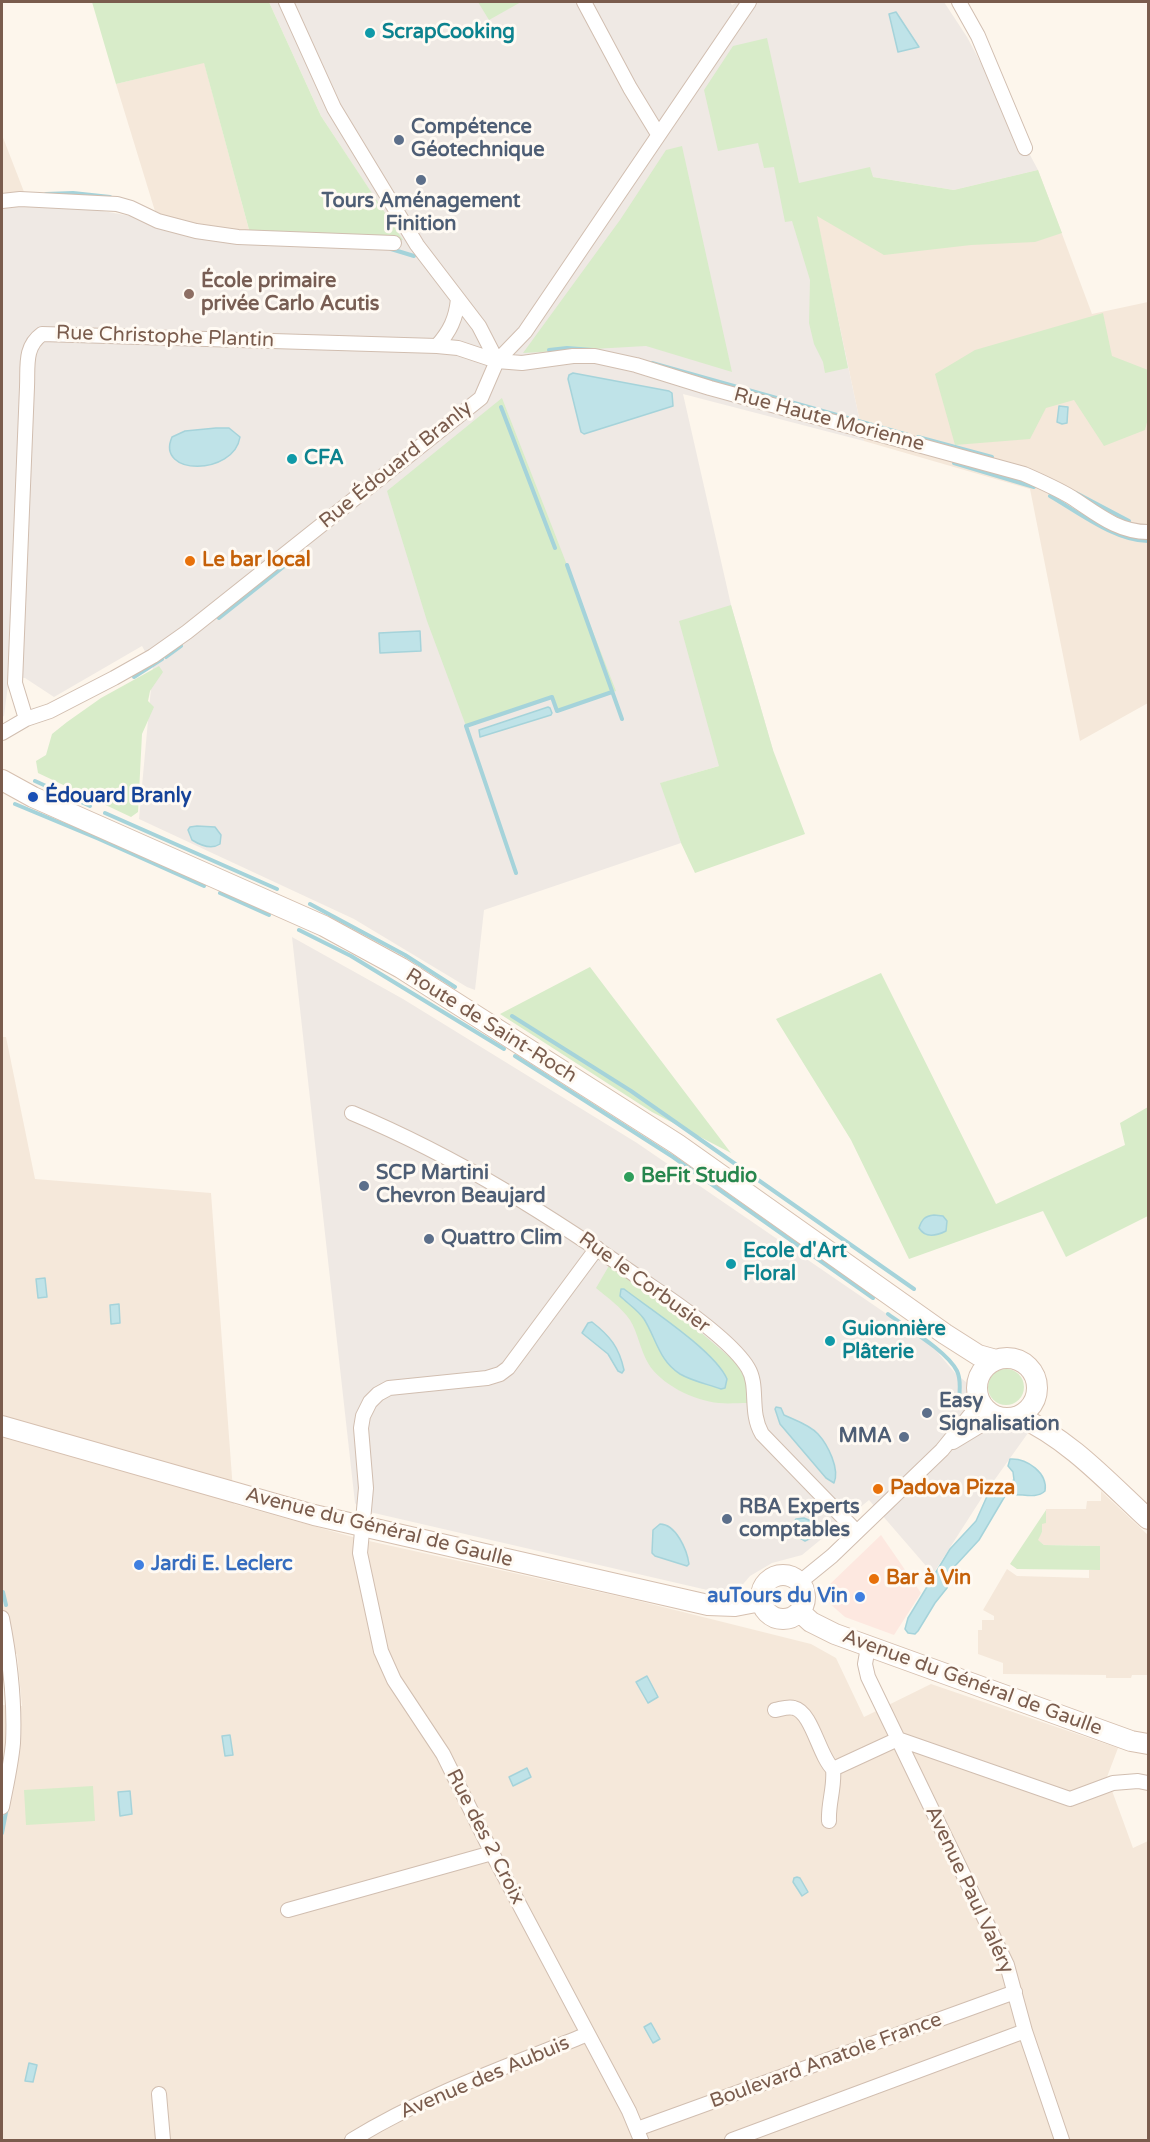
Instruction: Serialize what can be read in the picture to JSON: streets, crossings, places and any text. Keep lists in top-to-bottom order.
{
  "streets": {
    "street": [
      "Rue Christophe Plantin",
      "Rue Haute Morienne",
      "Rue Édouard Branly",
      "Route de Saint-Roch",
      "Rue le Corbusier",
      "Avenue du Général de Gaulle",
      "Rue des 2 Croix",
      "Avenue Paul Valéry",
      "Boulevard Anatole France",
      "Avenue des Aubuis"
    ]
  },
  "crossings": [
    ["Rue Christophe Plantin", "Rue Haute Morienne"],
    ["Rue Christophe Plantin", "Rue Édouard Branly"],
    ["Rue Haute Morienne", "Rue Édouard Branly"],
    ["Rue le Corbusier", "Rue des 2 Croix"],
    ["Avenue du Général de Gaulle", "Rue des 2 Croix"],
    ["Avenue du Général de Gaulle", "Avenue Paul Valéry"],
    ["Rue des 2 Croix", "Boulevard Anatole France"],
    ["Rue des 2 Croix", "Avenue des Aubuis"],
    ["Avenue Paul Valéry", "Boulevard Anatole France"]
  ],
  "places": [
    "ScrapCooking",
    "Compétence Géotechnique",
    "Tours Aménagement Finition",
    "École primaire privée Carlo Acutis",
    "CFA",
    "Le bar local",
    "Édouard Branly",
    "BeFit Studio",
    "SCP Martini Chevron Beaujard",
    "Quattro Clim",
    "Ecole d'Art Floral",
    "Guionnière Plâterie",
    "Easy Signalisation",
    "MMA",
    "Padova Pizza",
    "RBA Experts comptables",
    "Jardi E. Leclerc",
    "Bar à Vin",
    "auTours du Vin"
  ]
}
